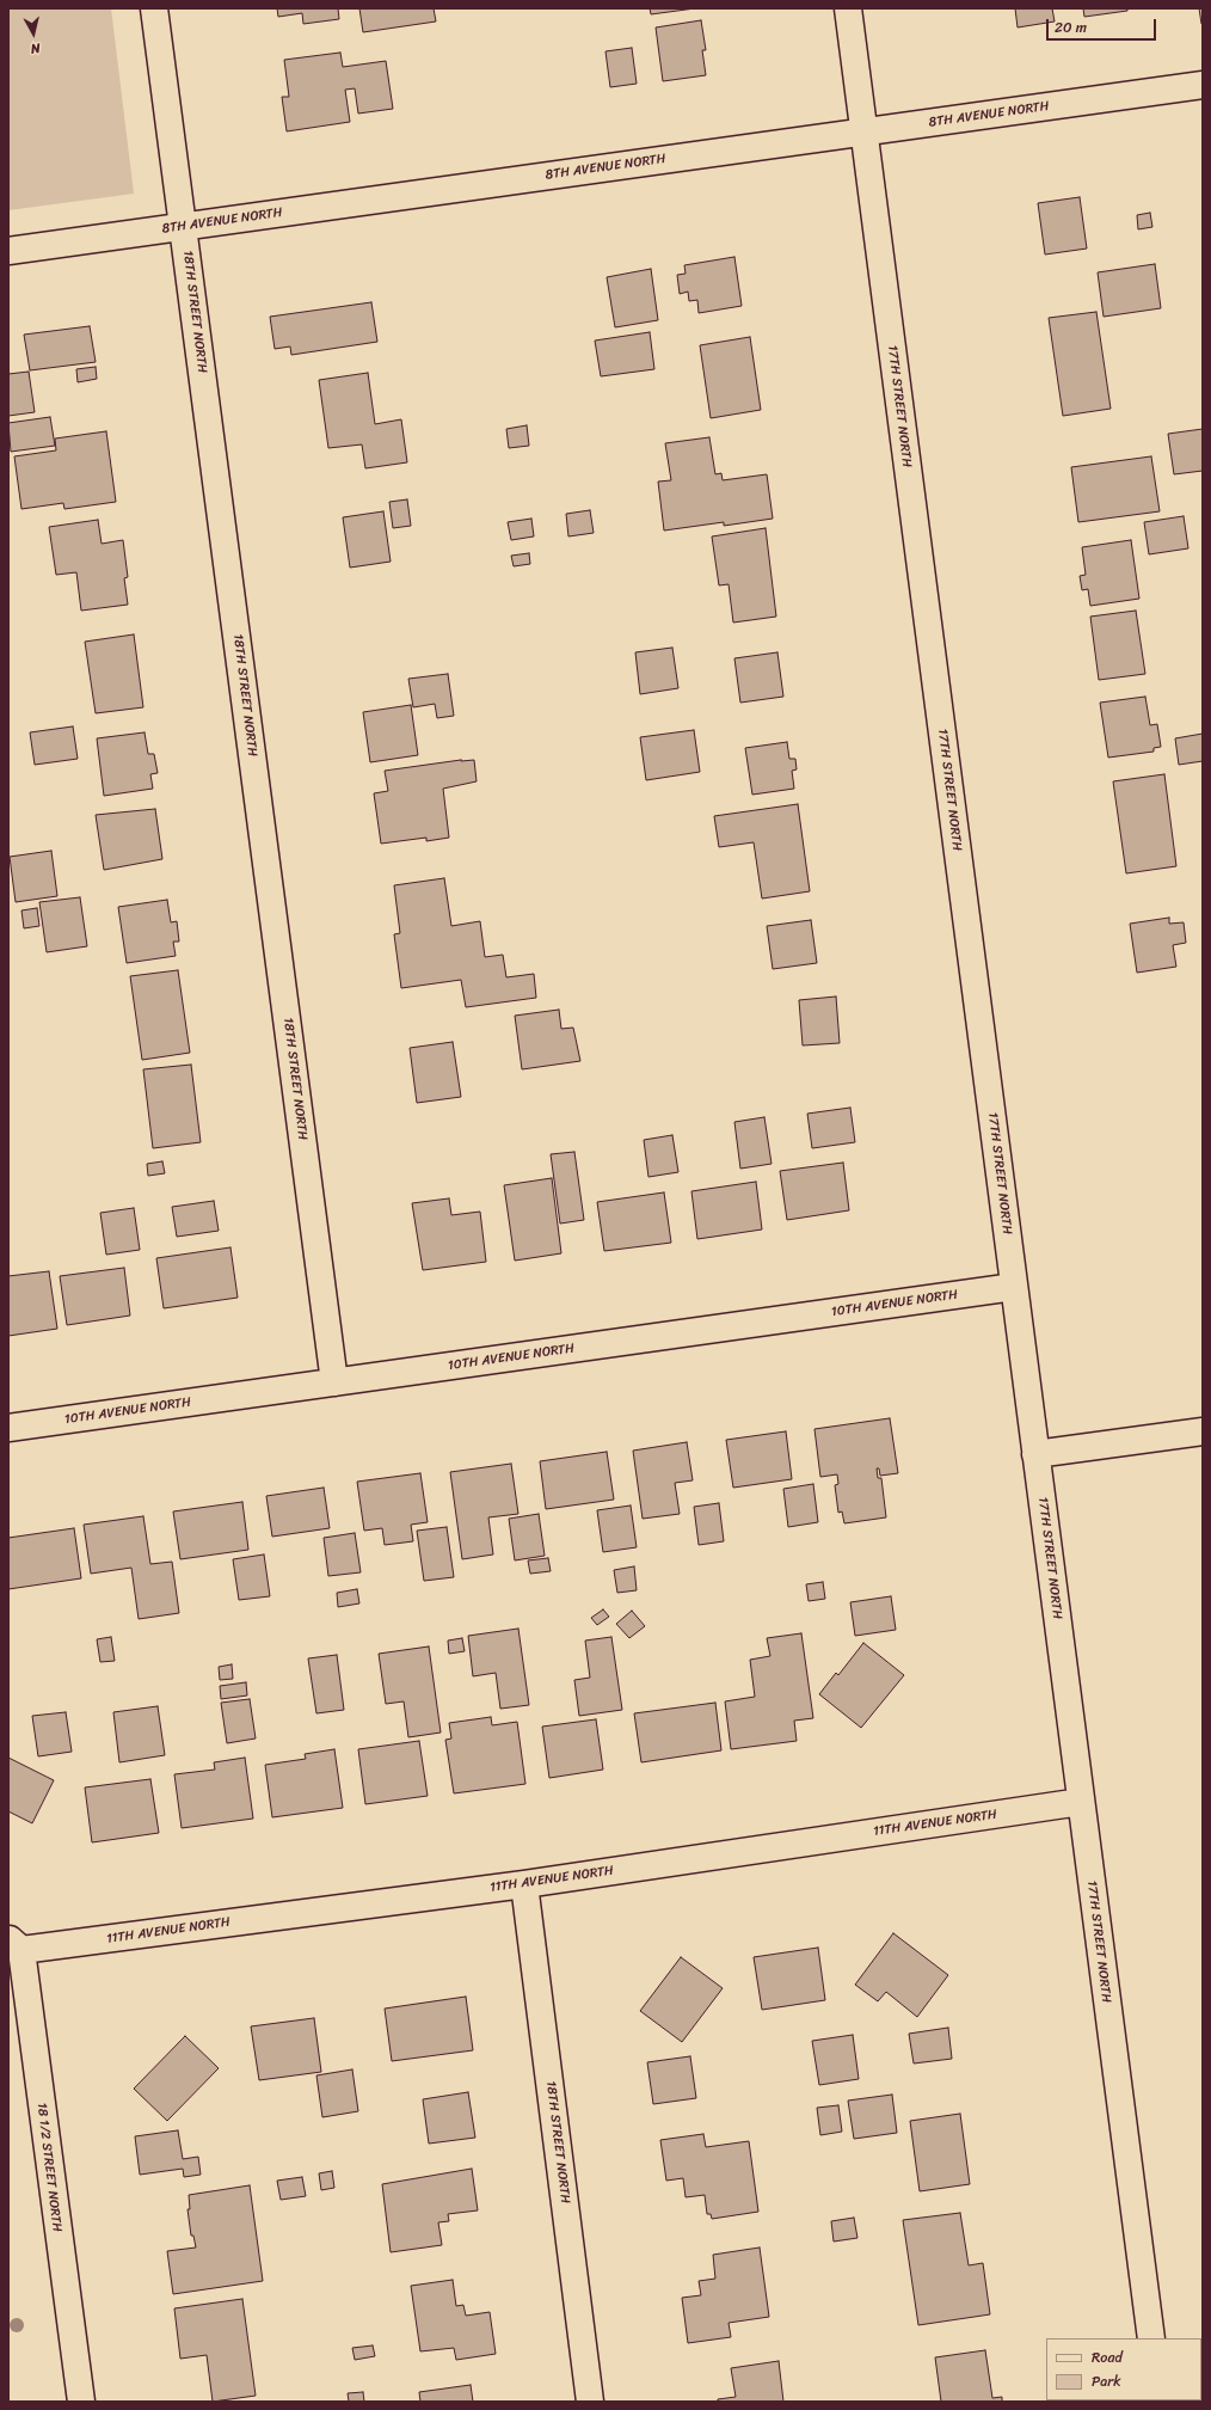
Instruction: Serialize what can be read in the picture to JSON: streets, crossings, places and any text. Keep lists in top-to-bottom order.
{
  "streets": {
    "street": [
      "8TH AVENUE NORTH",
      "18TH STREET NORTH",
      "17TH STREET NORTH",
      "10TH AVENUE NORTH",
      "11TH AVENUE NORTH",
      "18 1/2 STREET NORTH"
    ]
  },
  "crossings": [
    ["8TH AVENUE NORTH", "18TH STREET NORTH"],
    ["8TH AVENUE NORTH", "17TH STREET NORTH"],
    ["18TH STREET NORTH", "10TH AVENUE NORTH"],
    ["18TH STREET NORTH", "11TH AVENUE NORTH"],
    ["17TH STREET NORTH", "10TH AVENUE NORTH"],
    ["17TH STREET NORTH", "11TH AVENUE NORTH"],
    ["11TH AVENUE NORTH", "18 1/2 STREET NORTH"]
  ],
  "legend": ["Road", "Park"],
  "scale_bar": "20 m",
  "north": "bottom"
}
